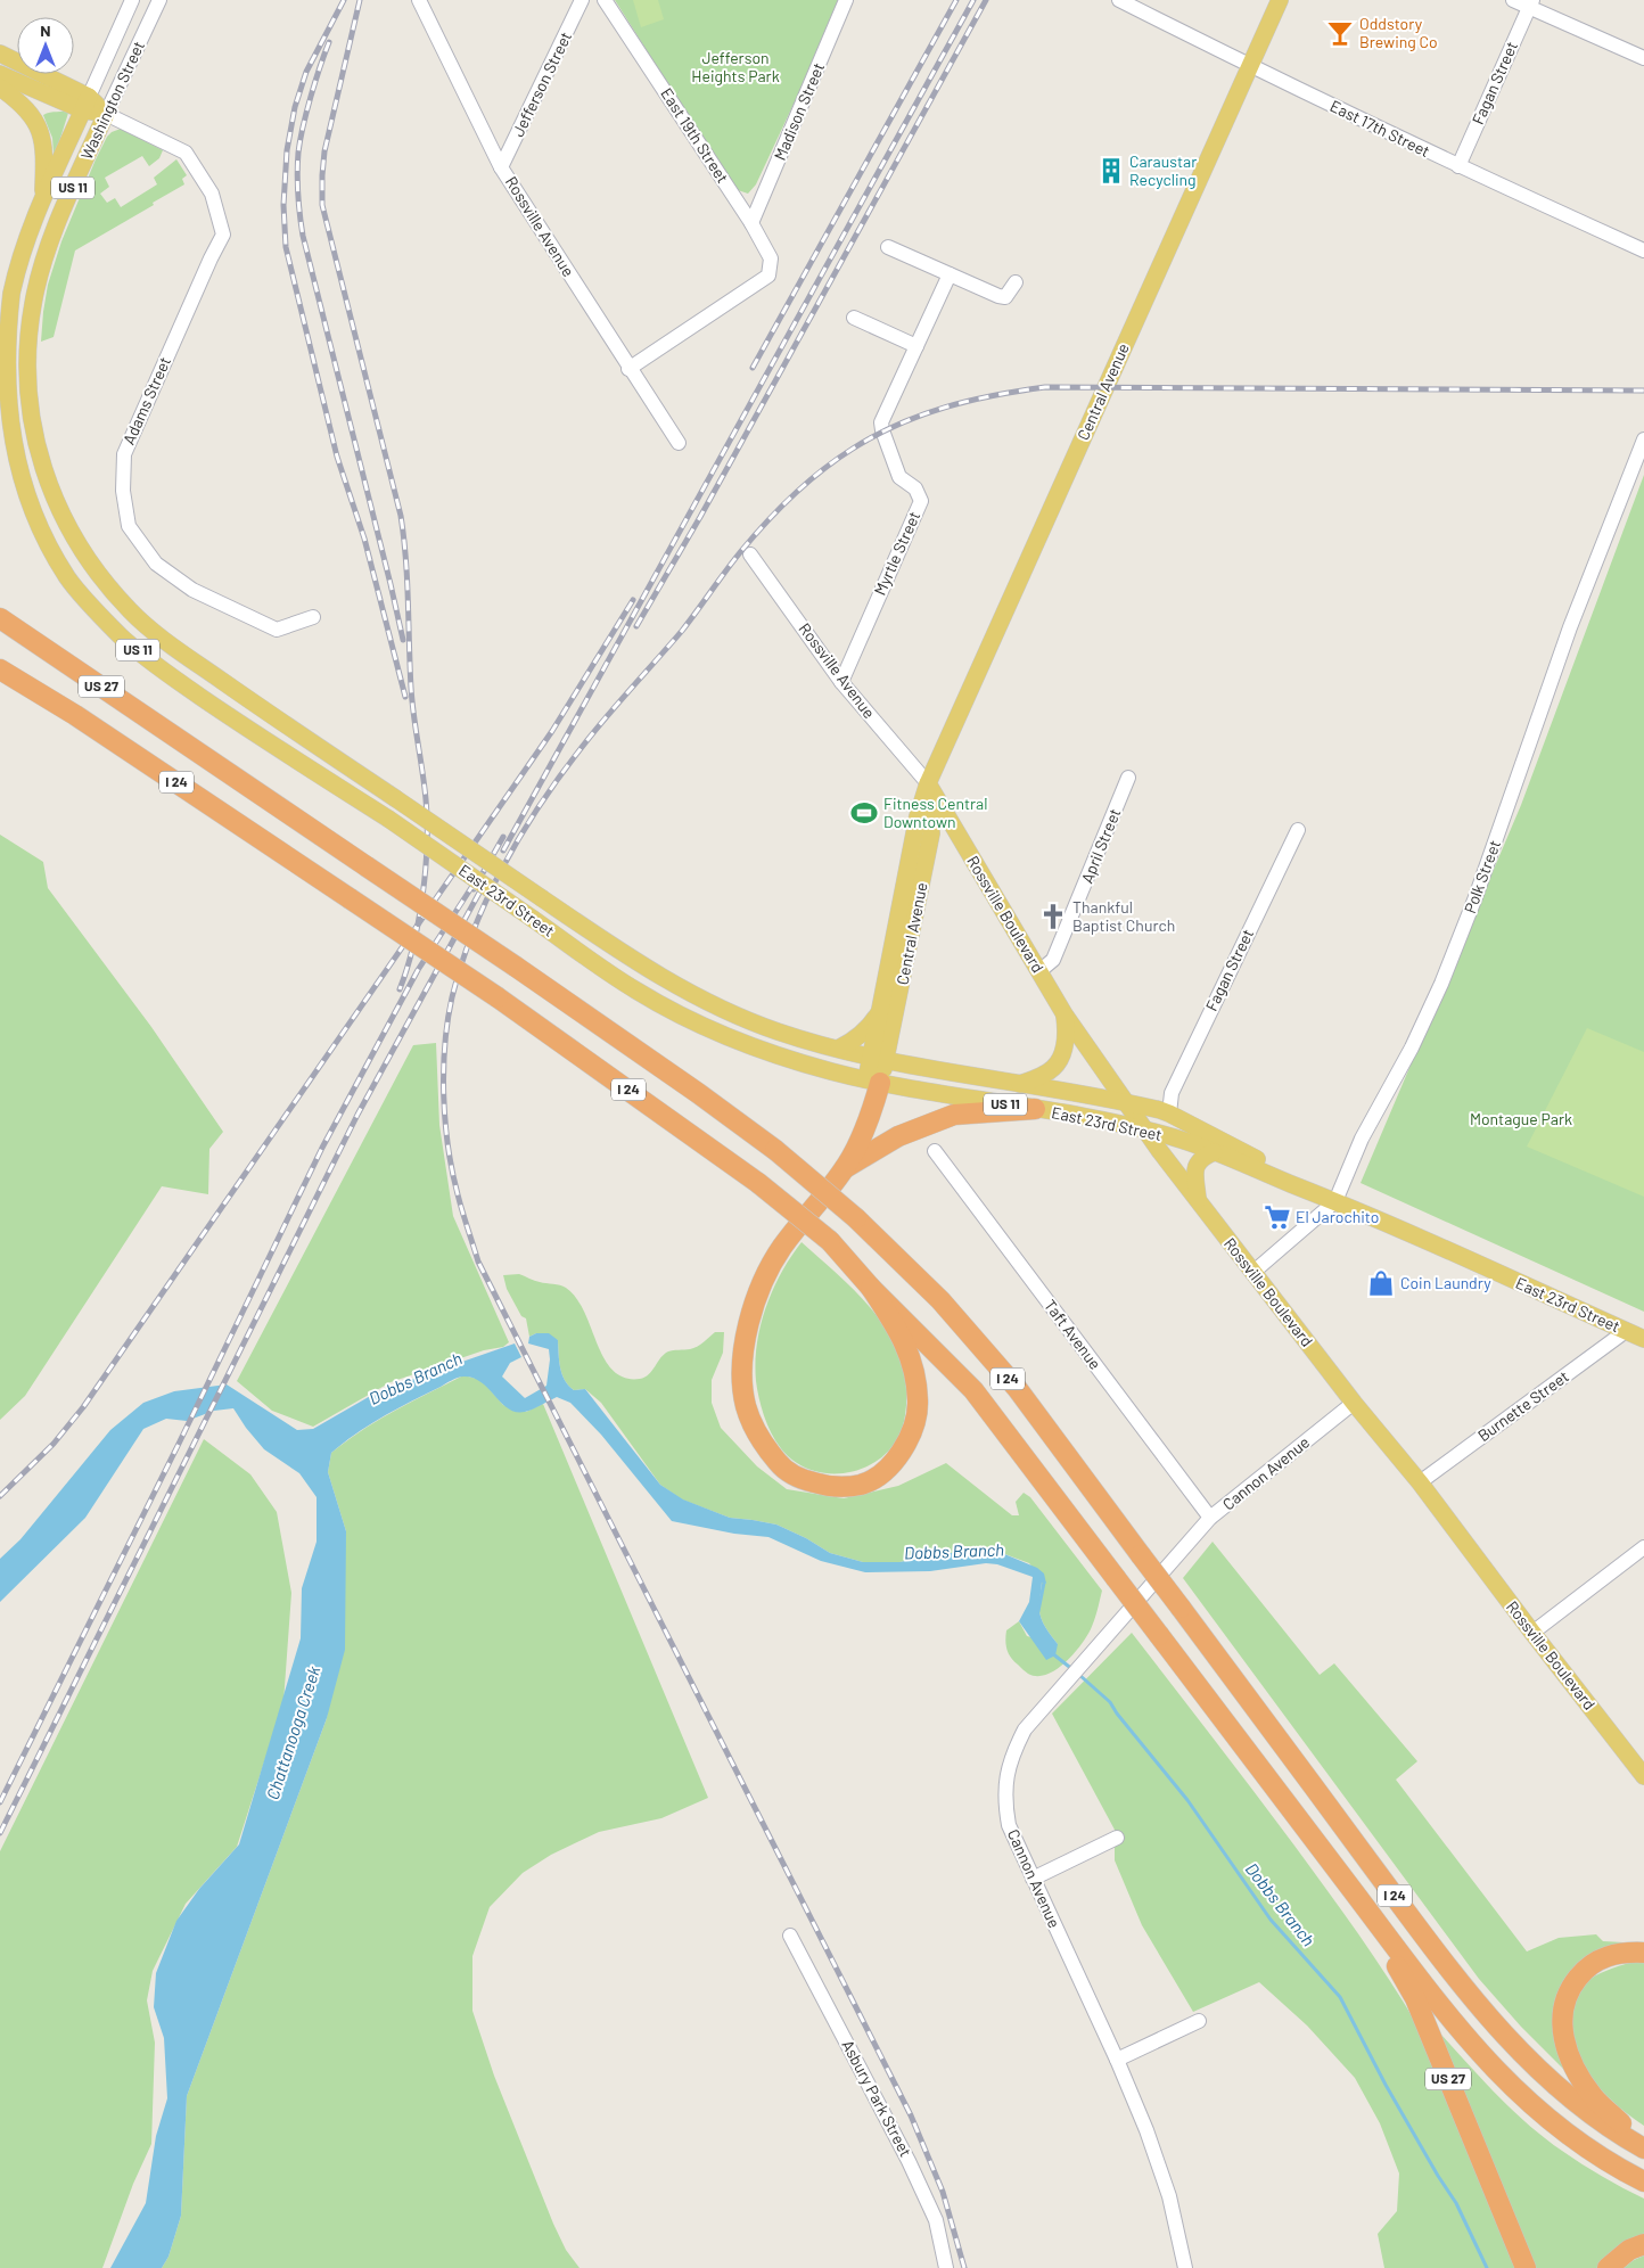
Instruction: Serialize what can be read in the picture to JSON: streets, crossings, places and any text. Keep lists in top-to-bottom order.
{
  "streets": {
    "highway": ["US 27", "I 24"],
    "main road": [
      "Washington Street",
      "US 11",
      "Central Avenue",
      "East 23rd Street",
      "Rossville Boulevard"
    ],
    "street": [
      "Fagan Street",
      "Jefferson Street",
      "Madison Street",
      "East 17th Street",
      "East 19th Street",
      "Rossville Avenue",
      "Adams Street",
      "Myrtle Street",
      "April Street",
      "Polk Street",
      "Taft Avenue",
      "Burnette Street",
      "Cannon Avenue",
      "Asbury Park Street"
    ]
  },
  "crossings": [
    ["Fagan Street", "East 17th Street"],
    ["Fagan Street", "East 23rd Street"],
    ["Jefferson Street", "Rossville Avenue"],
    ["Washington Street", "US 11"],
    ["Washington Street", "Adams Street"],
    ["Washington Street", "East 23rd Street"],
    ["Madison Street", "East 19th Street"],
    ["East 17th Street", "Central Avenue"],
    ["East 19th Street", "Rossville Avenue"],
    ["Rossville Avenue", "Central Avenue"],
    ["Rossville Avenue", "Myrtle Street"],
    ["Rossville Avenue", "Rossville Boulevard"],
    ["Central Avenue", "East 23rd Street"],
    ["Central Avenue", "Rossville Boulevard"],
    ["US 27", "I 24"],
    ["April Street", "Rossville Boulevard"],
    ["Polk Street", "East 23rd Street"],
    ["Polk Street", "Rossville Boulevard"],
    ["East 23rd Street", "Rossville Boulevard"],
    ["East 23rd Street", "Burnette Street"],
    ["Rossville Boulevard", "Burnette Street"],
    ["Rossville Boulevard", "Cannon Avenue"],
    ["Taft Avenue", "Cannon Avenue"]
  ],
  "water": ["Dobbs Branch", "Chattanooga Creek"],
  "parks": ["Jefferson Heights Park", "Montague Park"],
  "places": {
    "bar": ["Oddstory Brewing Co"],
    "building": ["Caraustar Recycling"],
    "sports": ["Fitness Central Downtown"],
    "church": ["Thankful Baptist Church"],
    "supermarket": ["El Jarochito"],
    "shop": ["Coin Laundry"]
  },
  "north": "top"
}
